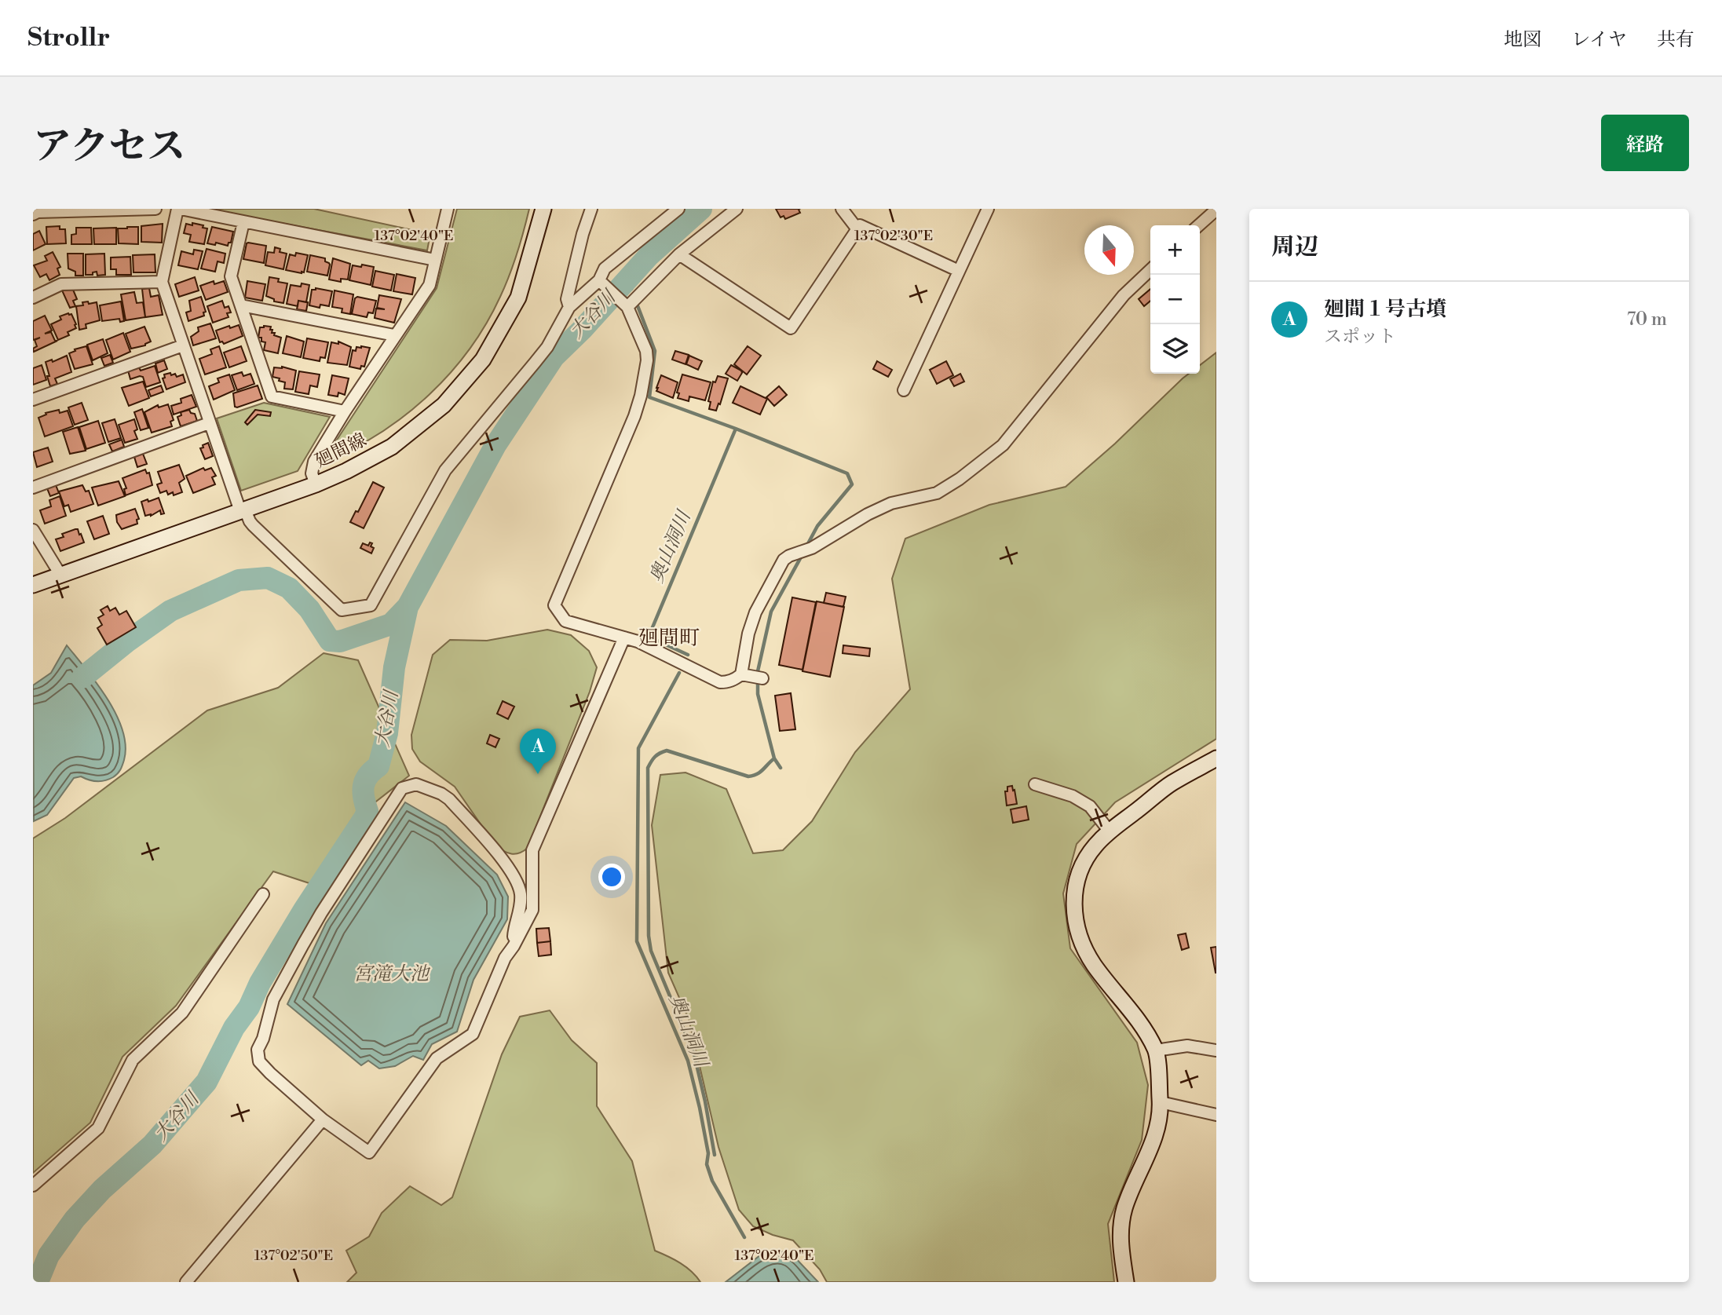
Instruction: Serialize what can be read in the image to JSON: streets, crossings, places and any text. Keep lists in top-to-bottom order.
{
  "streets": {
    "street": ["廻間線"]
  },
  "districts": ["廻間町"],
  "water": ["大谷川", "奥山洞川", "宮滝大池"],
  "north": "bottom",
  "page": {
    "header": "Strollr",
    "nav": ["地図", "レイヤ", "共有"],
    "title": "アクセス",
    "buttons": "経路",
    "heading": "周辺",
    "map_buttons": ["+", "−"],
    "list": [
      {
        "mark": "A",
        "name": "廻間１号古墳",
        "note": "スポット",
        "value": "70 m"
      }
    ],
    "pins": "A"
  },
  "coordinates": ["137°02'40\"E", "137°02'30\"E", "137°02'50\"E"]
}
